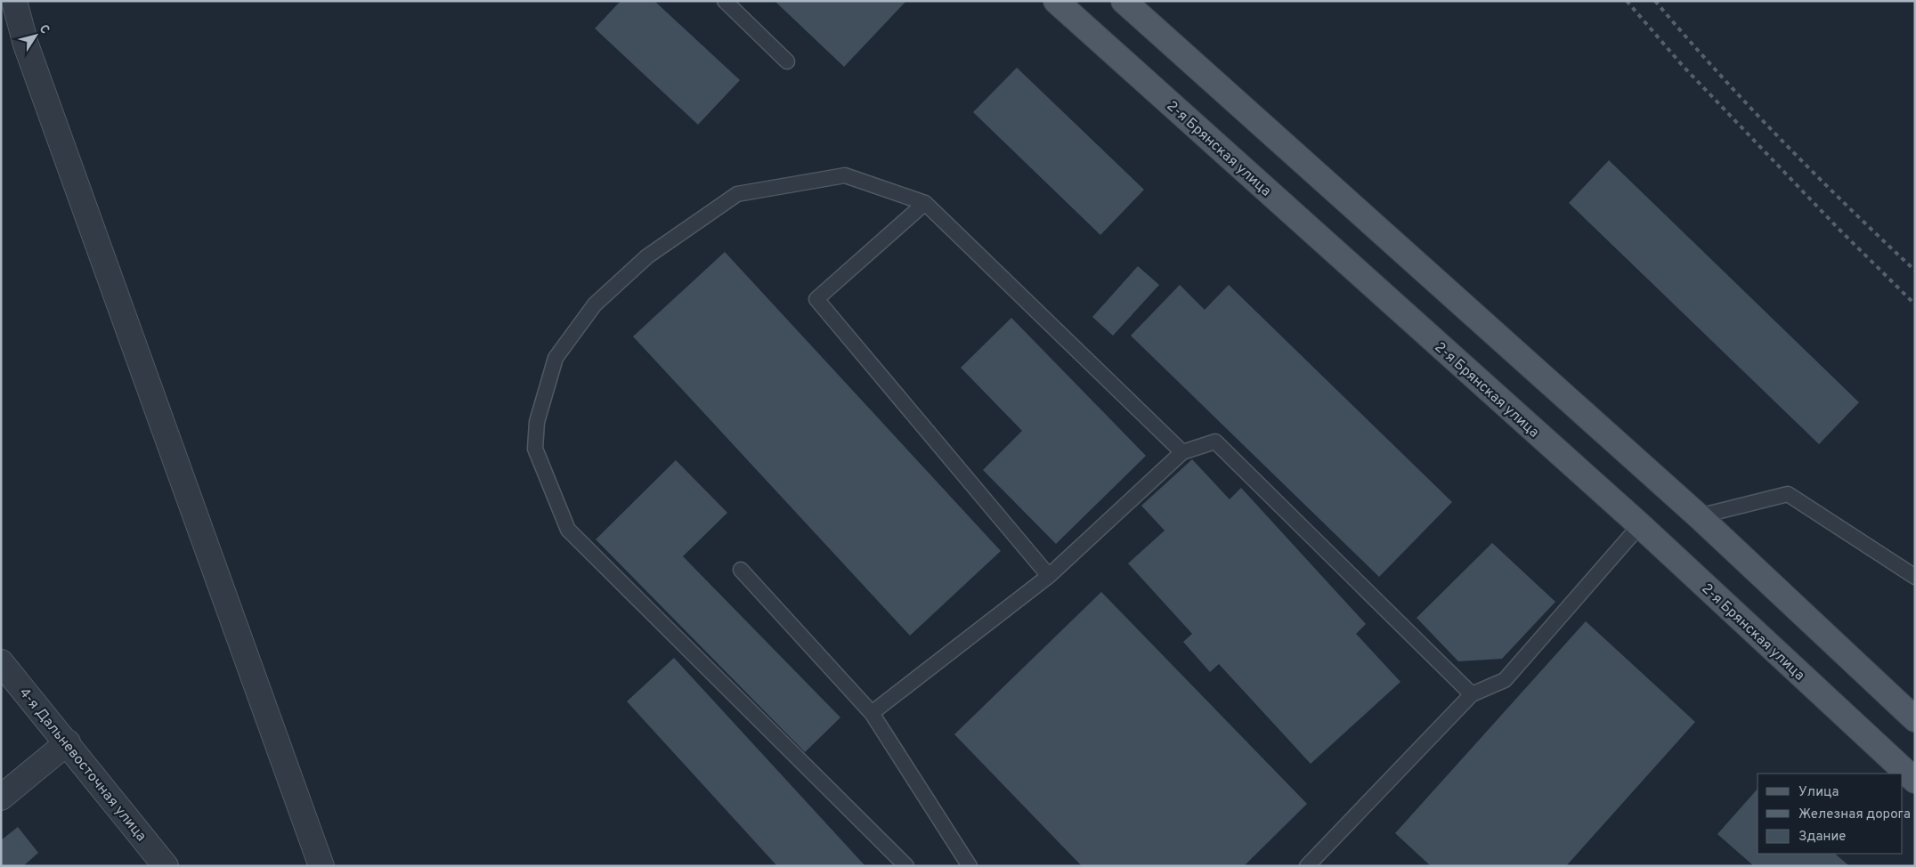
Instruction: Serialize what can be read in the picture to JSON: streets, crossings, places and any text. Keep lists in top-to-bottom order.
{
  "streets": {
    "main road": ["2-я Брянская улица"],
    "street": ["4-я Дальневосточная улица"]
  },
  "legend": ["Улица", "Железная дорога", "Здание"],
  "north": "top right"
}
